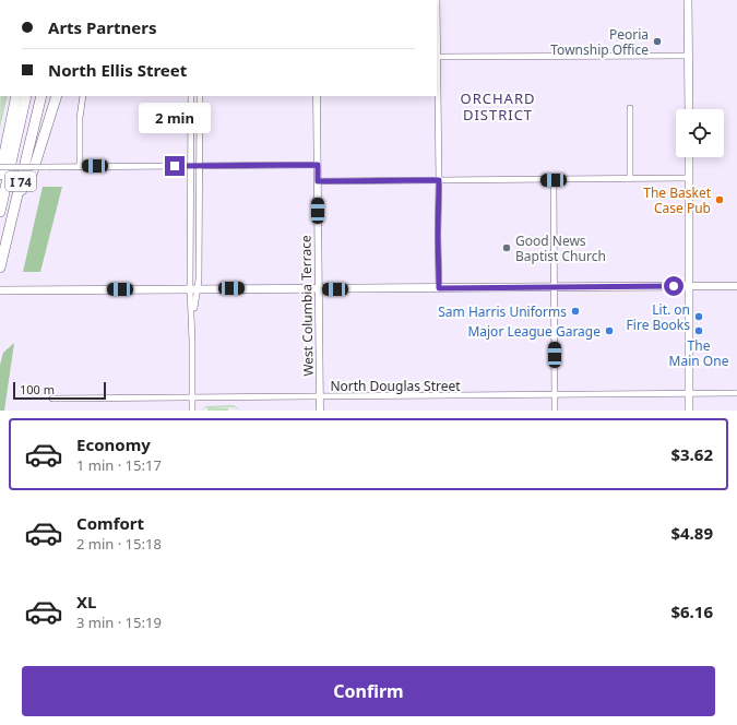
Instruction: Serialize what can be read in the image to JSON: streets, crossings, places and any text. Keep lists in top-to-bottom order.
{
  "streets": {
    "highway": ["I 74"],
    "street": ["West Columbia Terrace", "North Douglas Street"]
  },
  "crossings": [
    ["West Columbia Terrace", "North Douglas Street"]
  ],
  "districts": ["ORCHARD DISTRICT"],
  "places": [
    "Peoria Township Office",
    "The Basket Case Pub",
    "Good News Baptist Church",
    "Sam Harris Uniforms",
    "Lit. on Fire Books",
    "Major League Garage",
    "The Main One"
  ],
  "scale_bar": "100 m",
  "page": {
    "banner": ["Arts Partners", "North Ellis Street"],
    "bubble": "2 min",
    "scale": "100 m",
    "list": [
      {
        "name": "Economy",
        "note": "1 min · 15:17",
        "value": "$3.62"
      },
      {
        "name": "Comfort",
        "note": "2 min · 15:18",
        "value": "$4.89"
      },
      {
        "name": "XL",
        "note": "3 min · 15:19",
        "value": "$6.16"
      }
    ],
    "buttons": "Confirm"
  }
}
